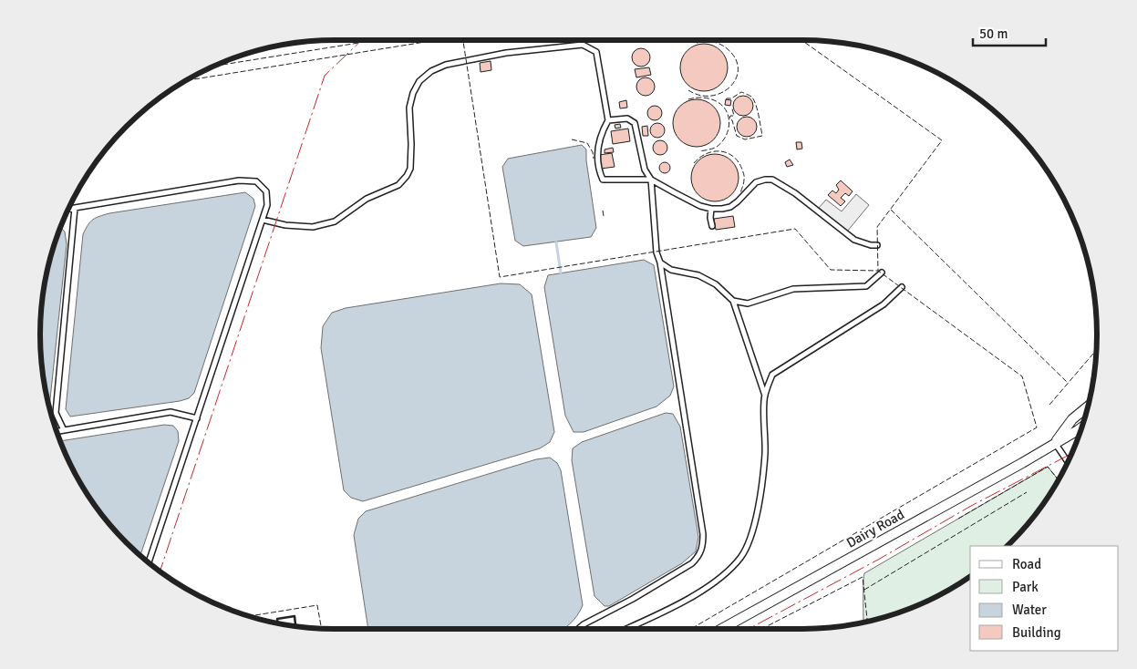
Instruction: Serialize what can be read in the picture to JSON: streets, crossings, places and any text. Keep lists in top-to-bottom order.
{
  "streets": {
    "street": ["Dairy Road"]
  },
  "legend": [
    "Road",
    "Park",
    "Water",
    "Building"
  ],
  "scale_bar": "50 m"
}
